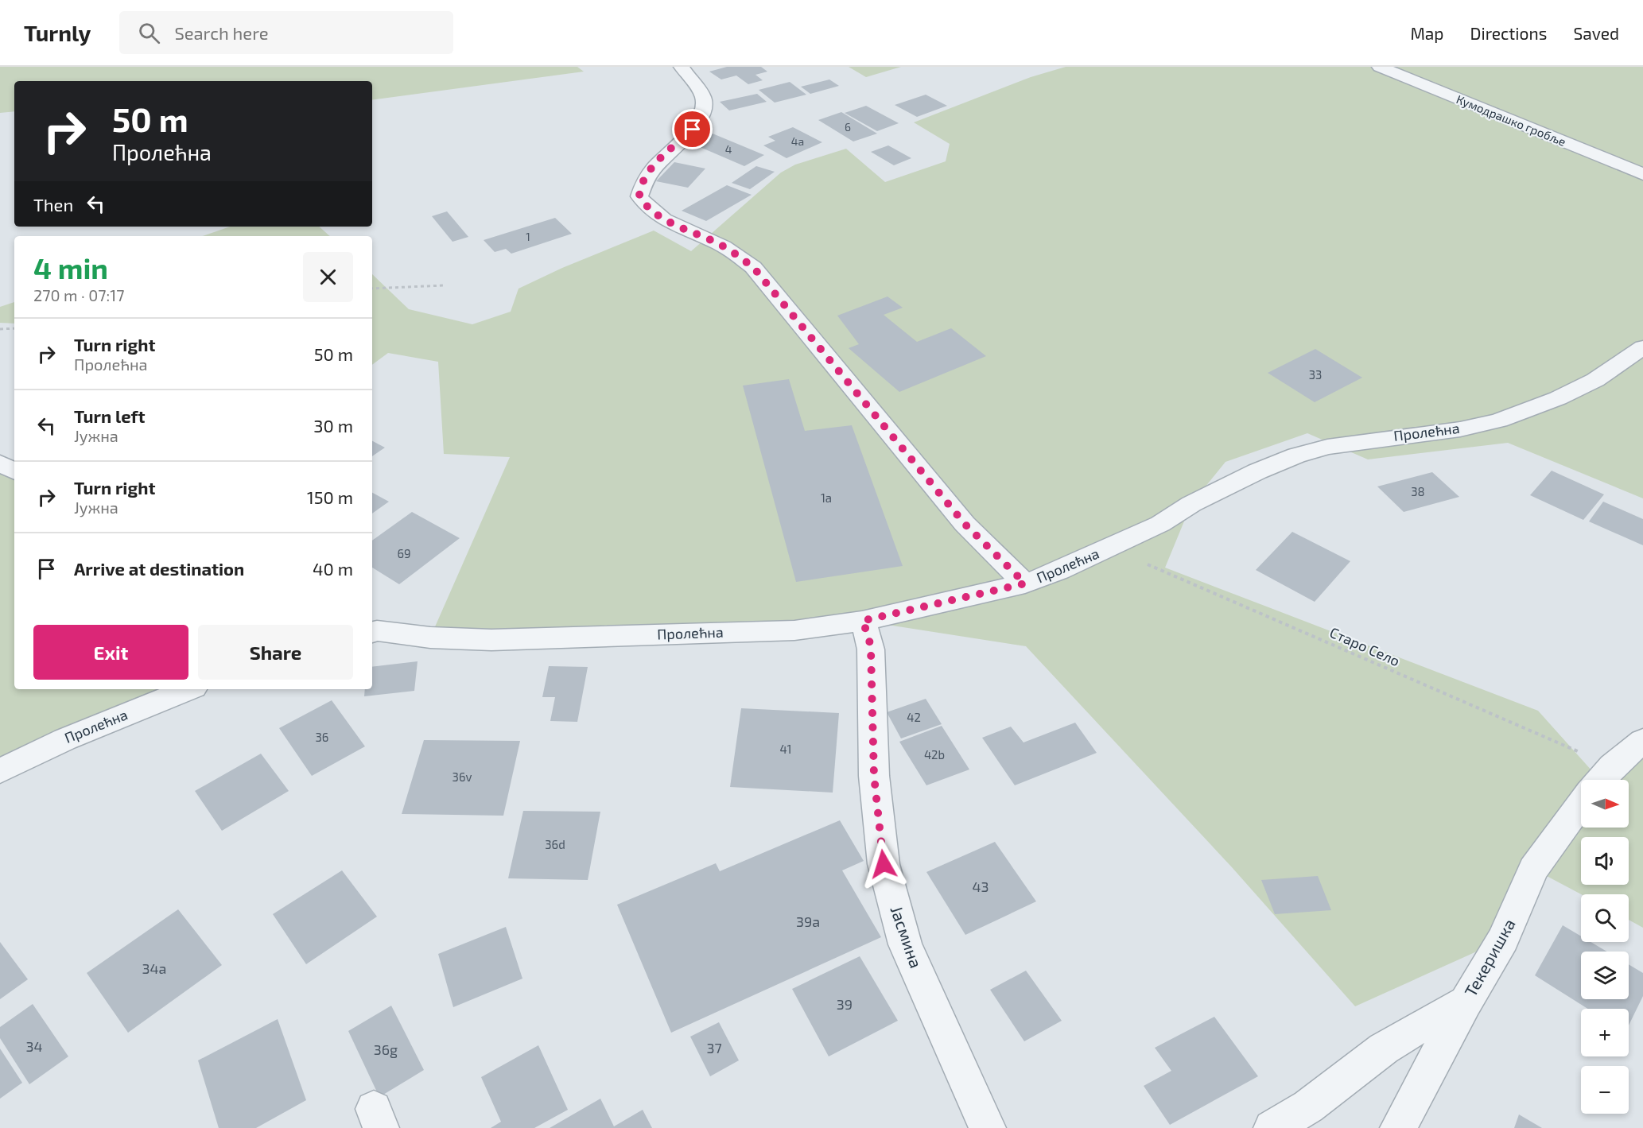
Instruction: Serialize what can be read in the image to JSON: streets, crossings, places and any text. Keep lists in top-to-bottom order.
{
  "streets": {
    "street": [
      "Кумодрашко гробље",
      "Пролећна",
      "Јасмина",
      "Текеришка"
    ],
    "path": ["Старо Село"]
  },
  "crossings": [
    ["Пролећна", "Старо Село"],
    ["Пролећна", "Јасмина"]
  ],
  "house_numbers": [
    "6",
    "4a",
    "4",
    "1",
    "33",
    "38",
    "1a",
    "69",
    "42",
    "36",
    "41",
    "42b",
    "36v",
    "36d",
    "43",
    "39a",
    "34a",
    "39",
    "34",
    "37",
    "36g"
  ],
  "north": "right",
  "page": {
    "header": "Turnly",
    "search": "Search here",
    "nav": ["Map", "Directions", "Saved"],
    "turn": ["50 m", "Пролећна"],
    "then": "Then",
    "heading": ["4 min", "270 m · 07:17"],
    "list": [
      {
        "name": "Turn right",
        "note": "Пролећна",
        "value": "50 m"
      },
      {
        "name": "Turn left",
        "note": "Јужна",
        "value": "30 m"
      },
      {
        "name": "Turn right",
        "note": "Јужна",
        "value": "150 m"
      },
      {
        "name": "Arrive at destination",
        "value": "40 m"
      }
    ],
    "buttons": ["Exit", "Share"],
    "map_buttons": ["+", "−"]
  }
}
